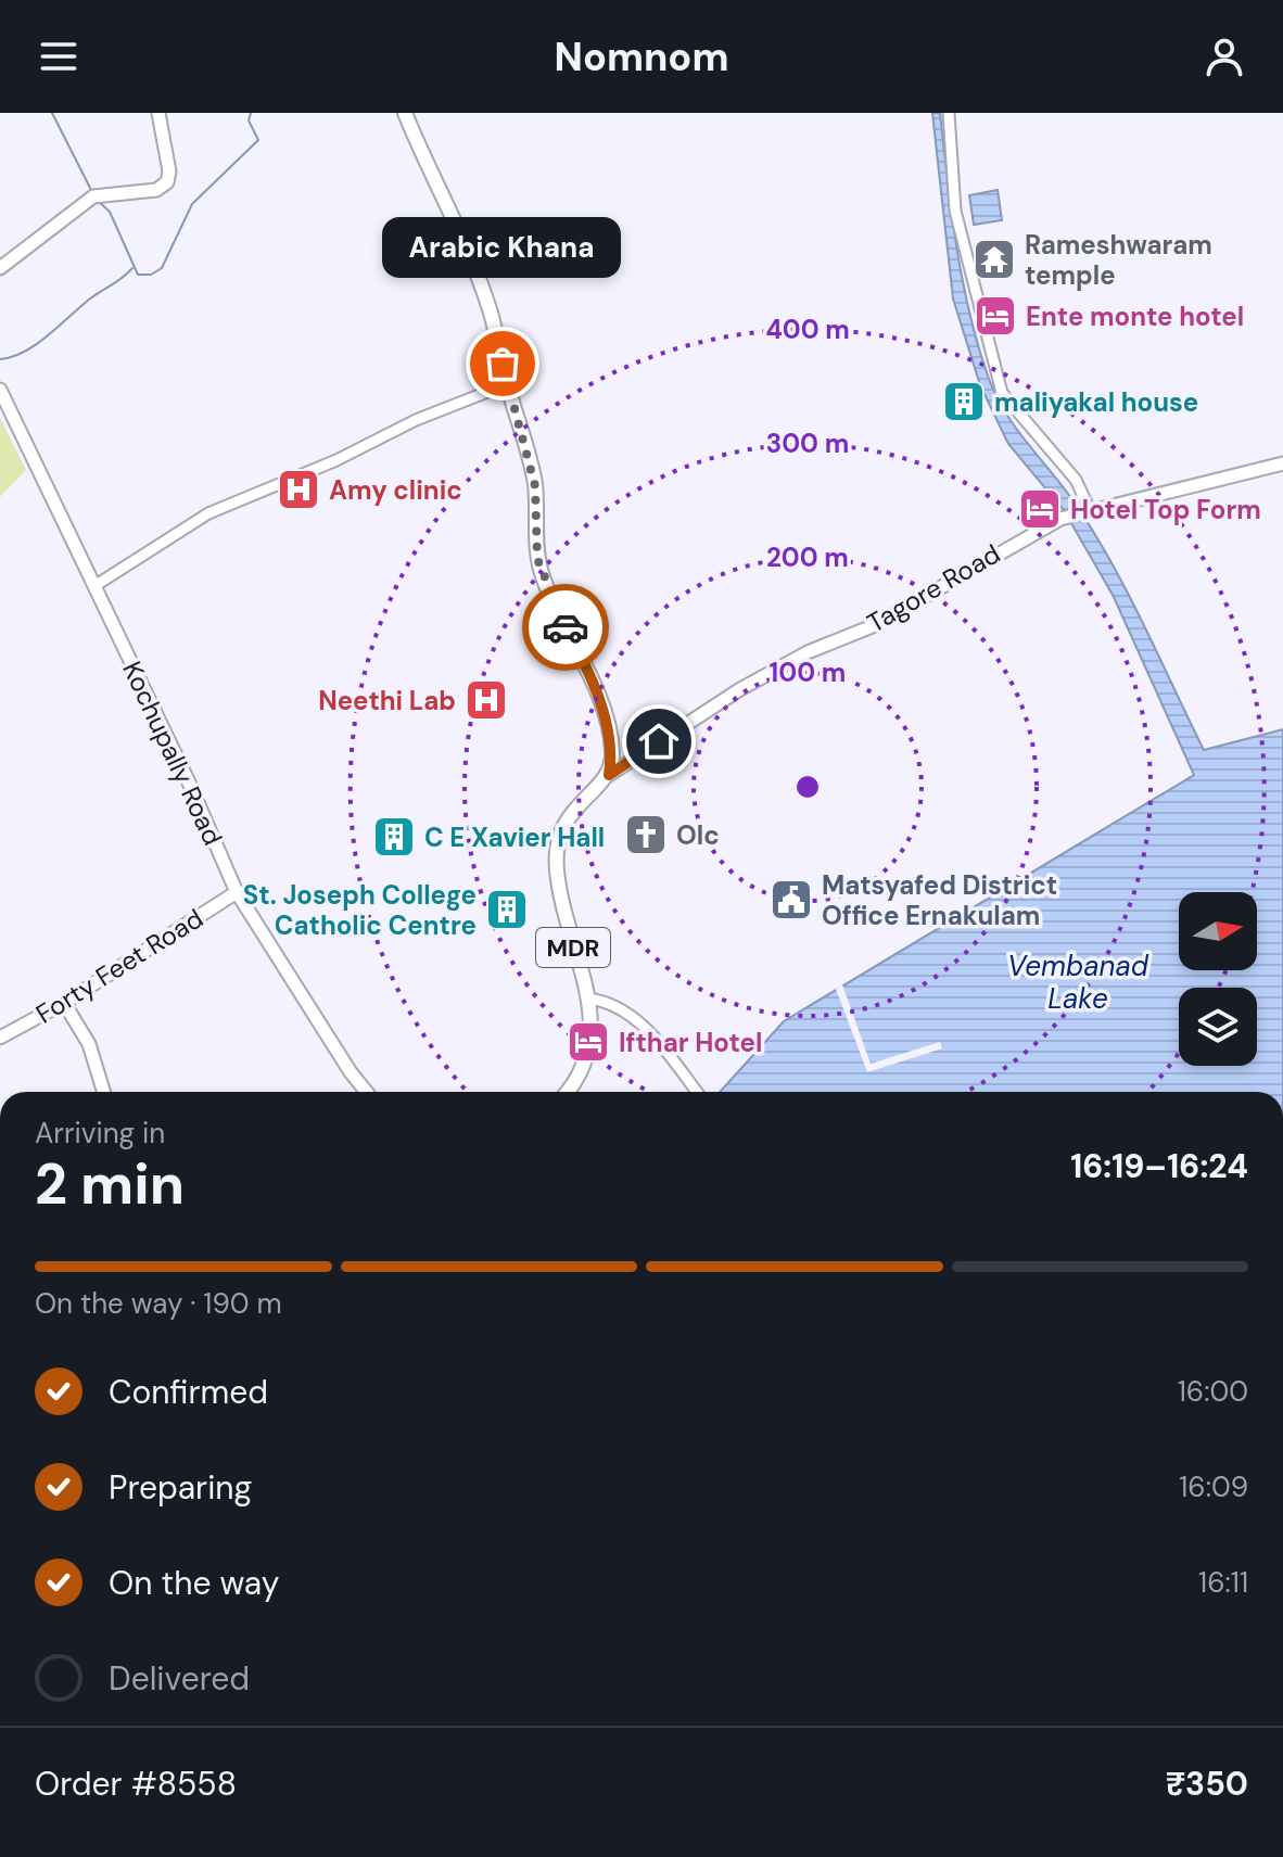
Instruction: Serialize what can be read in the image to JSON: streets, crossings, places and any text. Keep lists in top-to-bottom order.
{
  "streets": {
    "main road": [
      "Tagore Road",
      "Kochupally Road",
      "MDR",
      "Forty Feet Road"
    ]
  },
  "crossings": [
    ["Tagore Road", "MDR"],
    ["Kochupally Road", "Forty Feet Road"]
  ],
  "water": ["Vembanad Lake"],
  "places": {
    "temple": ["Rameshwaram temple"],
    "hotel": ["Ente monte hotel", "Hotel Top Form", "Ifthar Hotel"],
    "other": ["Arabic Khana"],
    "building": ["maliyakal house", "C E Xavier Hall", "St. Joseph College Catholic Centre"],
    "hospital": ["Amy clinic", "Neethi Lab"],
    "church": ["Olc"],
    "public building": ["Matsyafed District Office Ernakulam"]
  },
  "north": "right",
  "page": {
    "header": "Nomnom",
    "bubble": "Arabic Khana",
    "heading": ["2 min", "Arriving in", "16:19–16:24"],
    "panel": ["Order #8558", "₹350"],
    "bar": "On the way · 190 m",
    "list": [
      ["Confirmed", "16:00"],
      ["Preparing", "16:09"],
      ["On the way", "16:11"],
      "Delivered"
    ]
  },
  "rings": [
    "400 m",
    "300 m",
    "200 m",
    "100 m"
  ]
}
